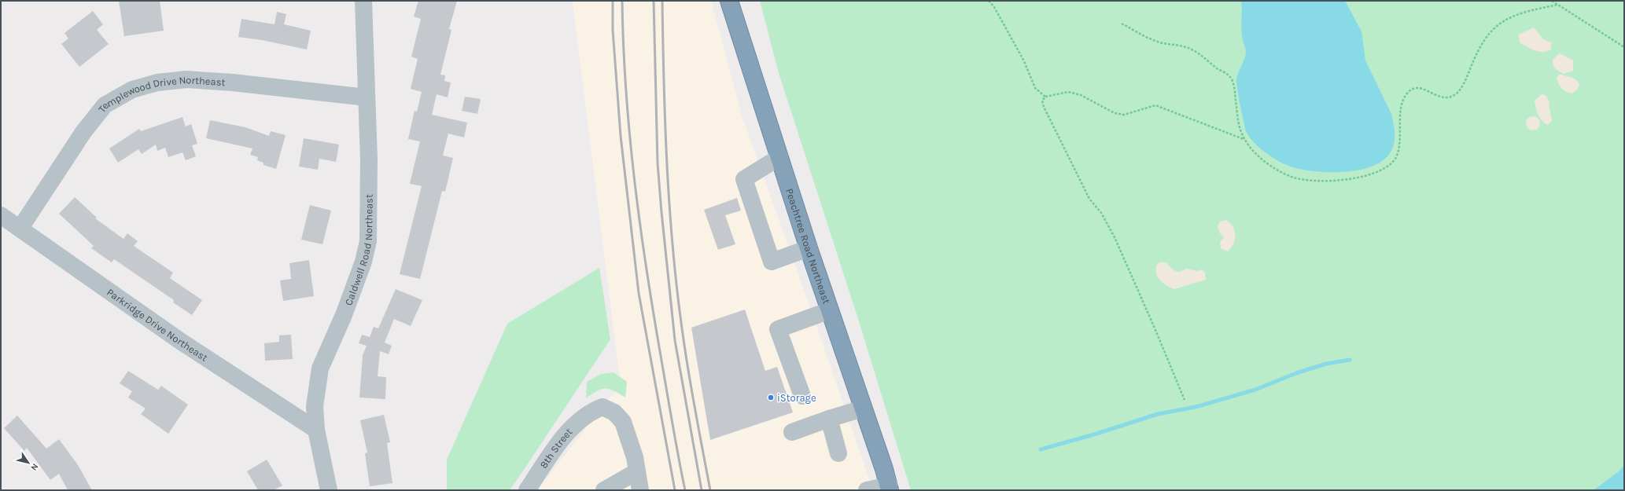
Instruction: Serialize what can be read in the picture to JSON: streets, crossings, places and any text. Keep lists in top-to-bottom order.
{
  "streets": {
    "highway": ["Peachtree Road Northeast"],
    "street": [
      "Templewood Drive Northeast",
      "Caldwell Road Northeast",
      "Parkridge Drive Northeast",
      "8th Street"
    ]
  },
  "crossings": [
    ["Templewood Drive Northeast", "Caldwell Road Northeast"],
    ["Templewood Drive Northeast", "Parkridge Drive Northeast"],
    ["Caldwell Road Northeast", "Parkridge Drive Northeast"]
  ],
  "places": ["iStorage"],
  "north": "bottom right"
}
